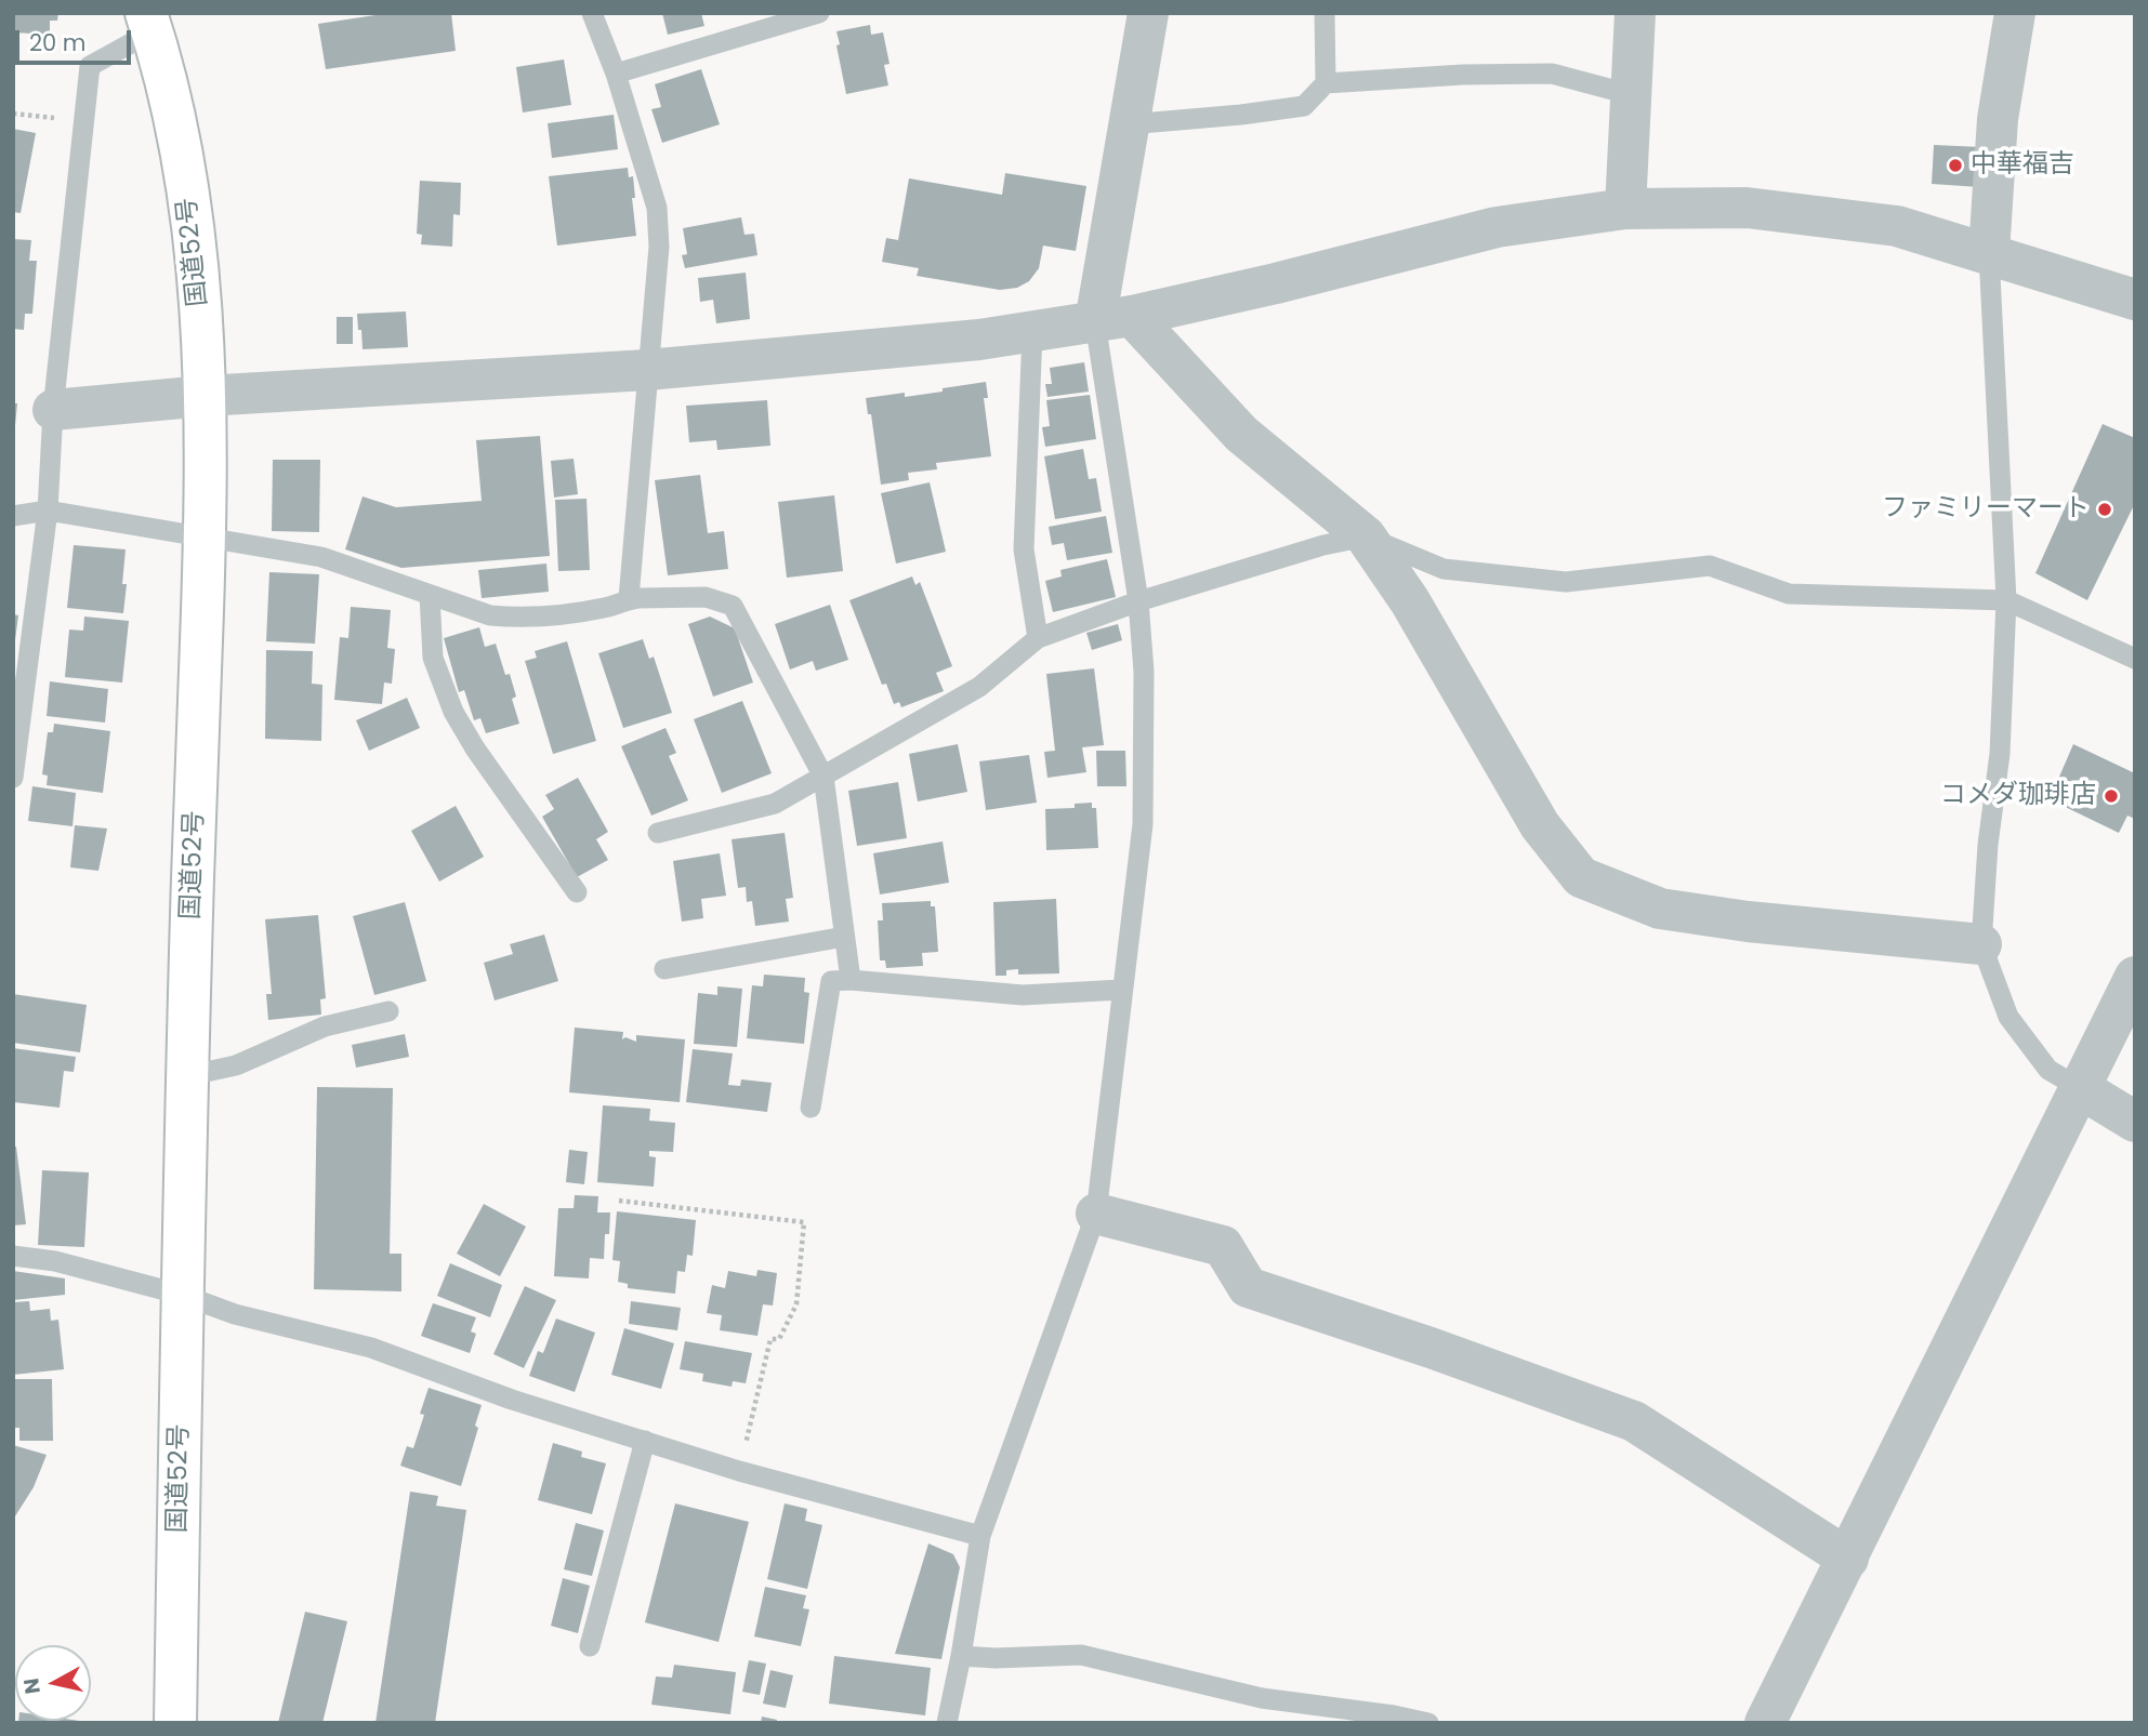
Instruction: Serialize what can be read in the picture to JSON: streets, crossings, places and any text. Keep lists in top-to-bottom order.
{
  "streets": {
    "highway": ["国道52号"]
  },
  "places": ["中華福吉", "ファミリーマート", "コメダ珈琲店"],
  "scale_bar": "20 m",
  "north": "left"
}
